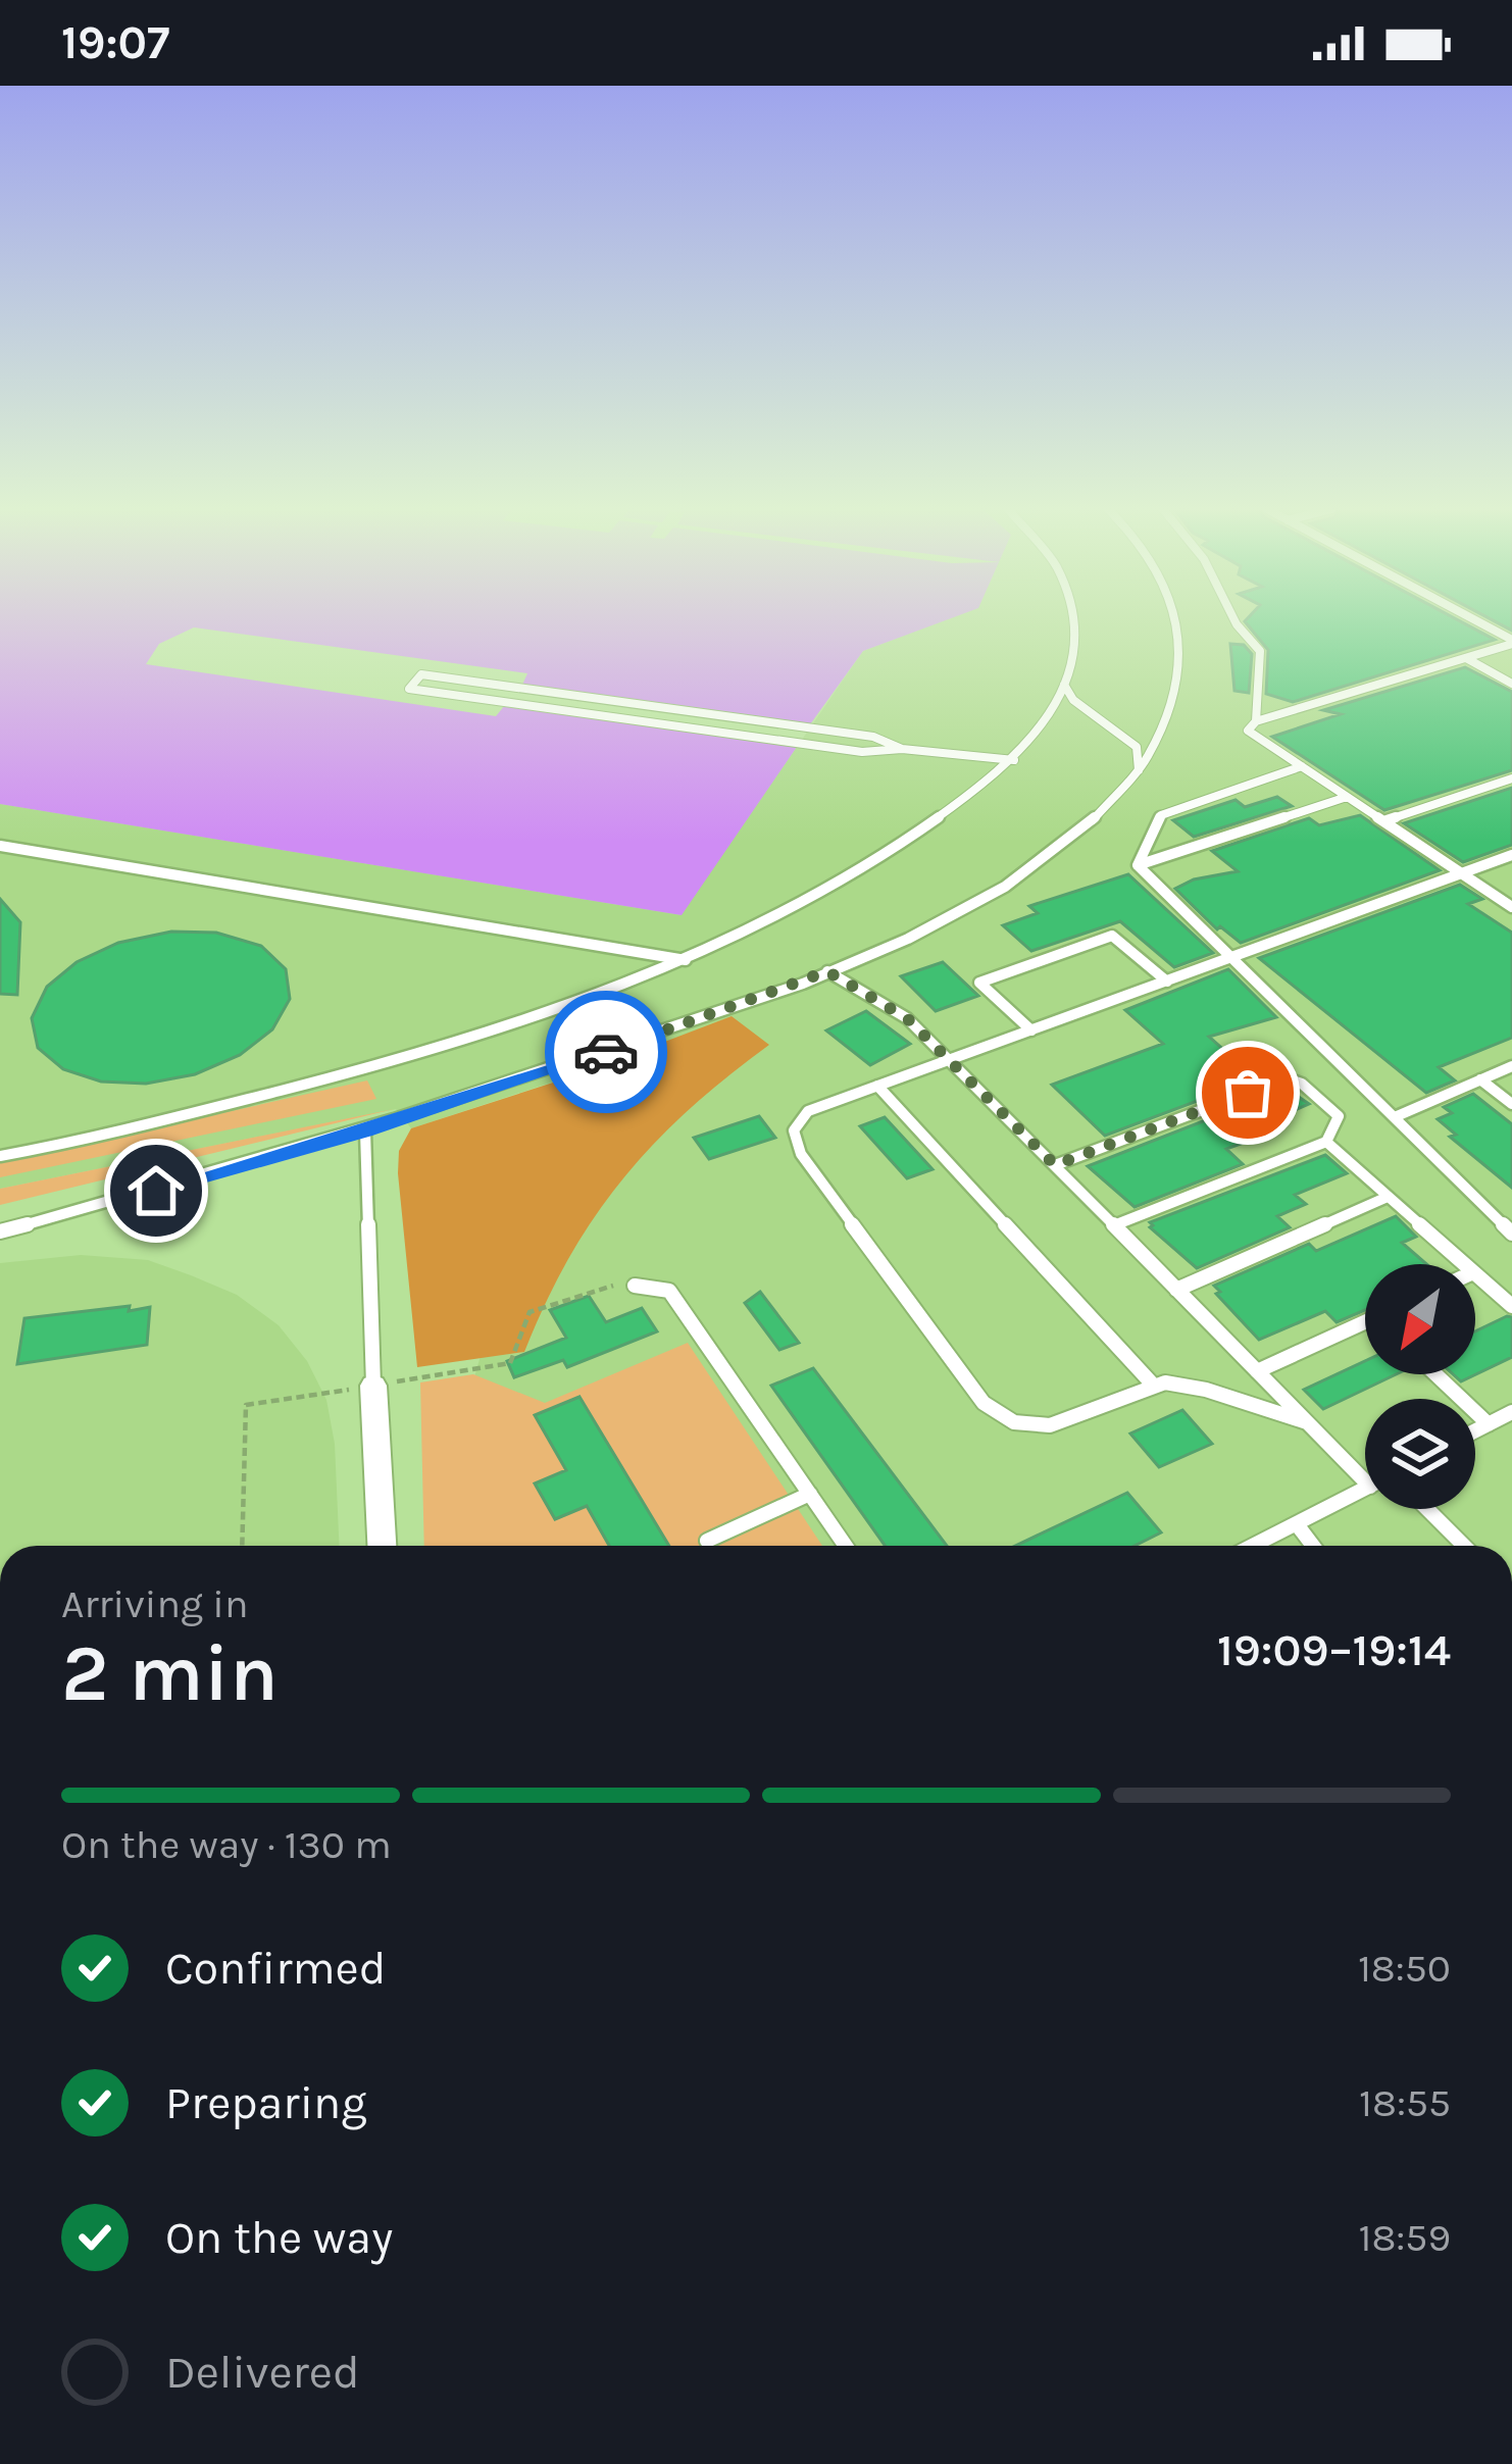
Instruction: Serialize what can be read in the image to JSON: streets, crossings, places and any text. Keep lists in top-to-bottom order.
{
  "north": "bottom left",
  "page": {
    "status": "19:07",
    "heading": ["2 min", "Arriving in", "19:09–19:14"],
    "bar": "On the way · 130 m",
    "list": [
      ["Confirmed", "18:50"],
      ["Preparing", "18:55"],
      ["On the way", "18:59"],
      "Delivered"
    ]
  }
}
